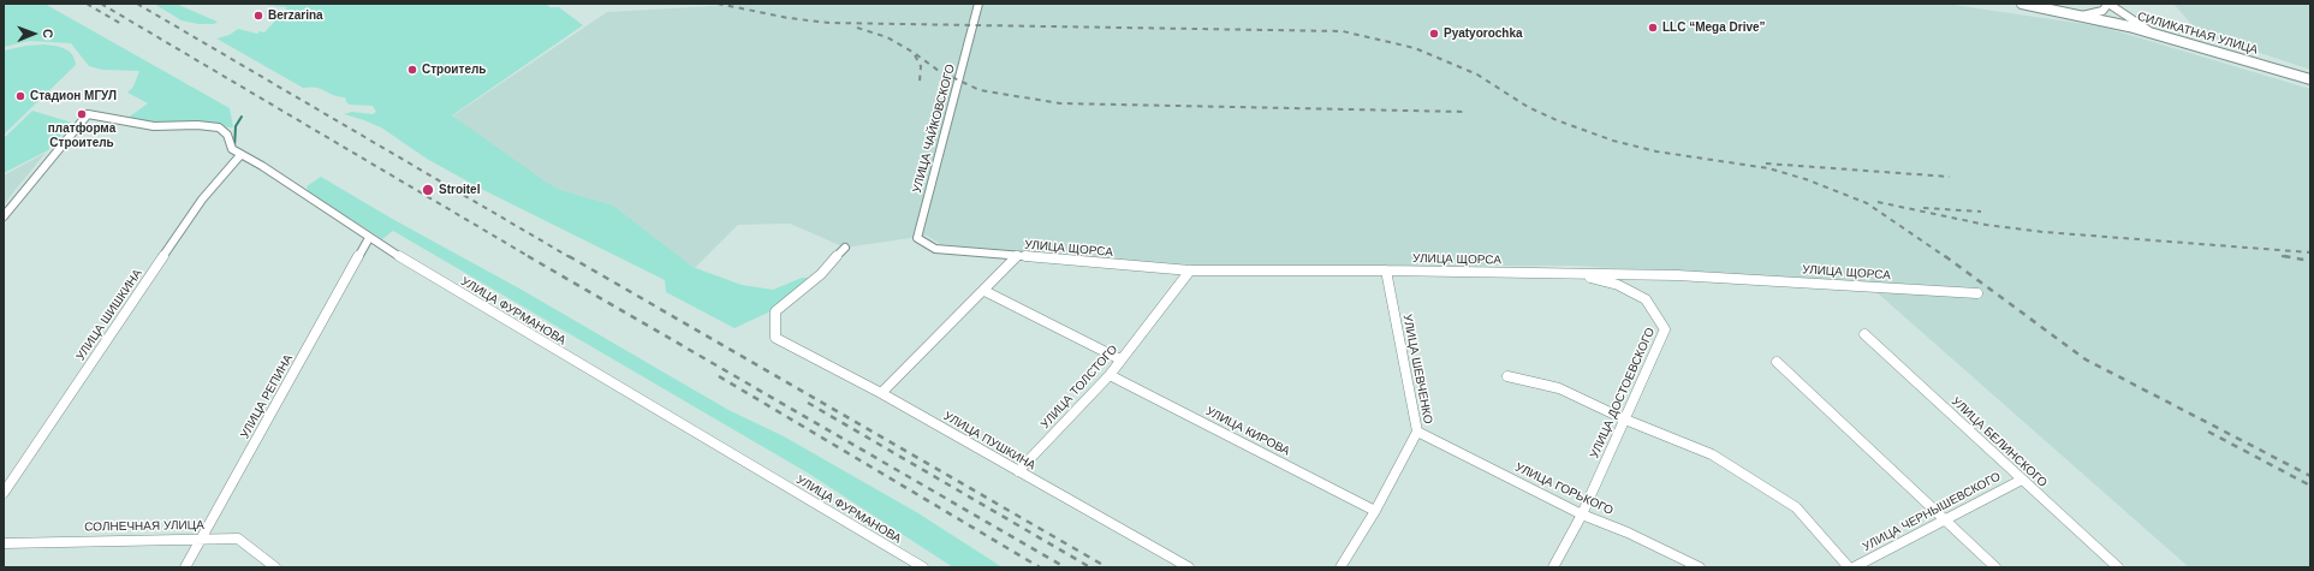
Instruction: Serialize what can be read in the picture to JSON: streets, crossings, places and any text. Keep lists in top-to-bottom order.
{
  "streets": {
    "street": [
      "СИЛИКАТНАЯ УЛИЦА",
      "УЛИЦА ЧАЙКОВСКОГО",
      "УЛИЦА ЩОРСА",
      "УЛИЦА ФУРМАНОВА",
      "УЛИЦА ШИШКИНА",
      "УЛИЦА ШЕВЧЕНКО",
      "УЛИЦА ТОЛСТОГО",
      "УЛИЦА ДОСТОЕВСКОГО",
      "УЛИЦА РЕПИНА",
      "УЛИЦА КИРОВА",
      "УЛИЦА ПУШКИНА",
      "УЛИЦА БЕЛИНСКОГО",
      "УЛИЦА ГОРЬКОГО",
      "УЛИЦА ЧЕРНЫШЕВСКОГО",
      "СОЛНЕЧНАЯ УЛИЦА"
    ]
  },
  "crossings": [
    ["УЛИЦА ЧАЙКОВСКОГО", "УЛИЦА ЩОРСА"],
    ["УЛИЦА ЩОРСА", "УЛИЦА ШЕВЧЕНКО"],
    ["УЛИЦА ЩОРСА", "УЛИЦА ТОЛСТОГО"],
    ["УЛИЦА ЩОРСА", "УЛИЦА ДОСТОЕВСКОГО"],
    ["УЛИЦА ФУРМАНОВА", "УЛИЦА ШИШКИНА"],
    ["УЛИЦА ФУРМАНОВА", "УЛИЦА РЕПИНА"],
    ["УЛИЦА ШЕВЧЕНКО", "УЛИЦА КИРОВА"],
    ["УЛИЦА ШЕВЧЕНКО", "УЛИЦА ГОРЬКОГО"],
    ["УЛИЦА ТОЛСТОГО", "УЛИЦА КИРОВА"],
    ["УЛИЦА ТОЛСТОГО", "УЛИЦА ПУШКИНА"],
    ["УЛИЦА ДОСТОЕВСКОГО", "УЛИЦА ГОРЬКОГО"],
    ["УЛИЦА РЕПИНА", "СОЛНЕЧНАЯ УЛИЦА"],
    ["УЛИЦА БЕЛИНСКОГО", "УЛИЦА ЧЕРНЫШЕВСКОГО"]
  ],
  "places": [
    "Berzarina",
    "LLC “Mega Drive”",
    "Pyatyorochka",
    "Строитель",
    "Стадион МГУЛ",
    "платформа Строитель",
    "Stroitel"
  ],
  "north": "right"
}
